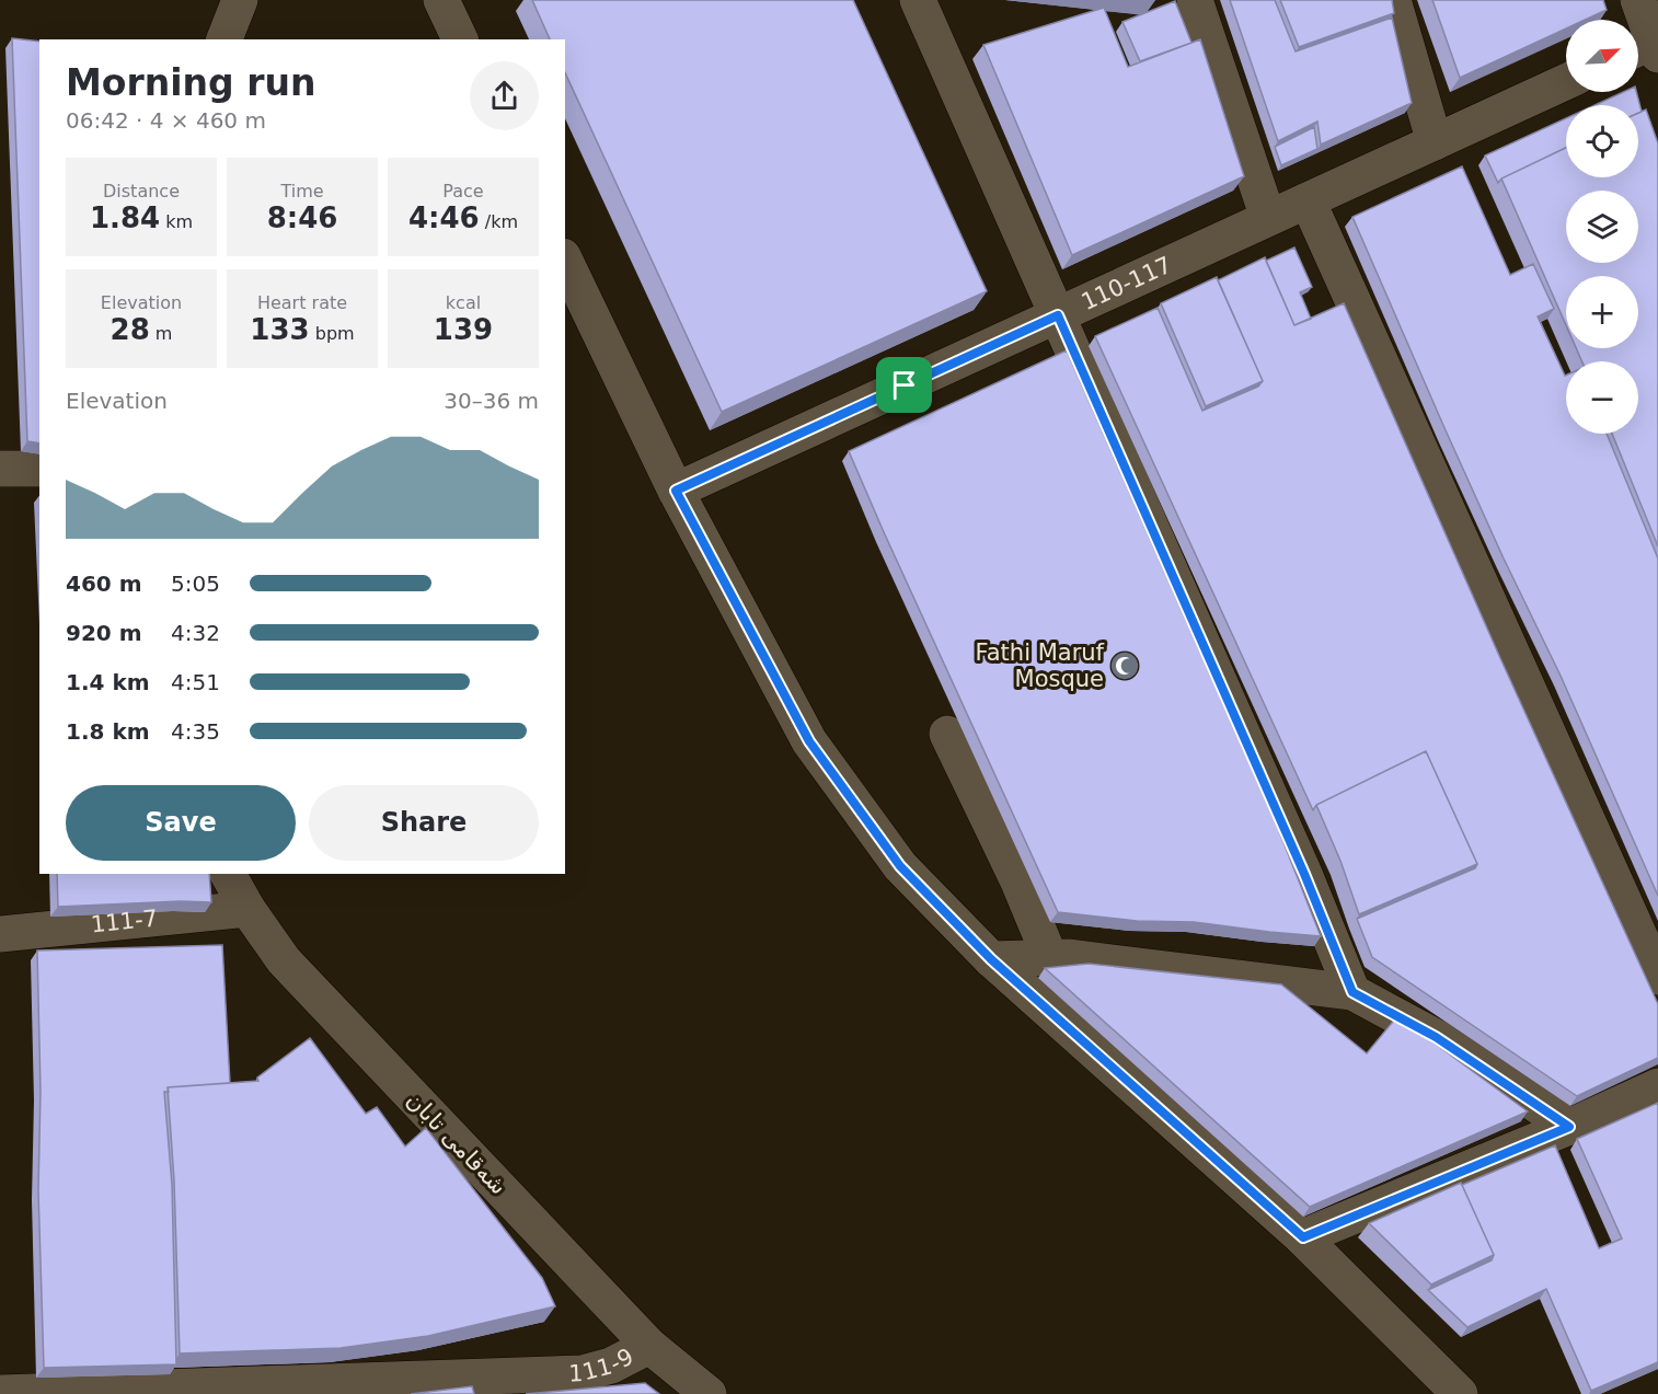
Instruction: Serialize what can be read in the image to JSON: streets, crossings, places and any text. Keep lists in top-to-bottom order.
{
  "streets": {
    "street": [
      "110-117",
      "111-7",
      "شەقامی تابان",
      "111-9"
    ]
  },
  "crossings": [
    ["111-7", "شەقامی تابان"],
    ["شەقامی تابان", "111-9"]
  ],
  "places": {
    "mosque": ["Fathi Maruf Mosque"]
  },
  "north": "top right",
  "page": {
    "map_buttons": ["+", "−"],
    "heading": ["Morning run", "06:42 · 4 × 460 m"],
    "stats": [
      ["Distance", "1.84 km"],
      ["Time", "8:46"],
      ["Pace", "4:46 /km"],
      ["Elevation", "28 m"],
      ["Heart rate", "133 bpm"],
      ["kcal", "139"]
    ],
    "chart": ["Elevation", "30–36 m"],
    "list": [
      {
        "name": "460 m",
        "note": "5:05"
      },
      {
        "name": "920 m",
        "note": "4:32"
      },
      {
        "name": "1.4 km",
        "note": "4:51"
      },
      {
        "name": "1.8 km",
        "note": "4:35"
      }
    ],
    "buttons": ["Save", "Share"]
  }
}
